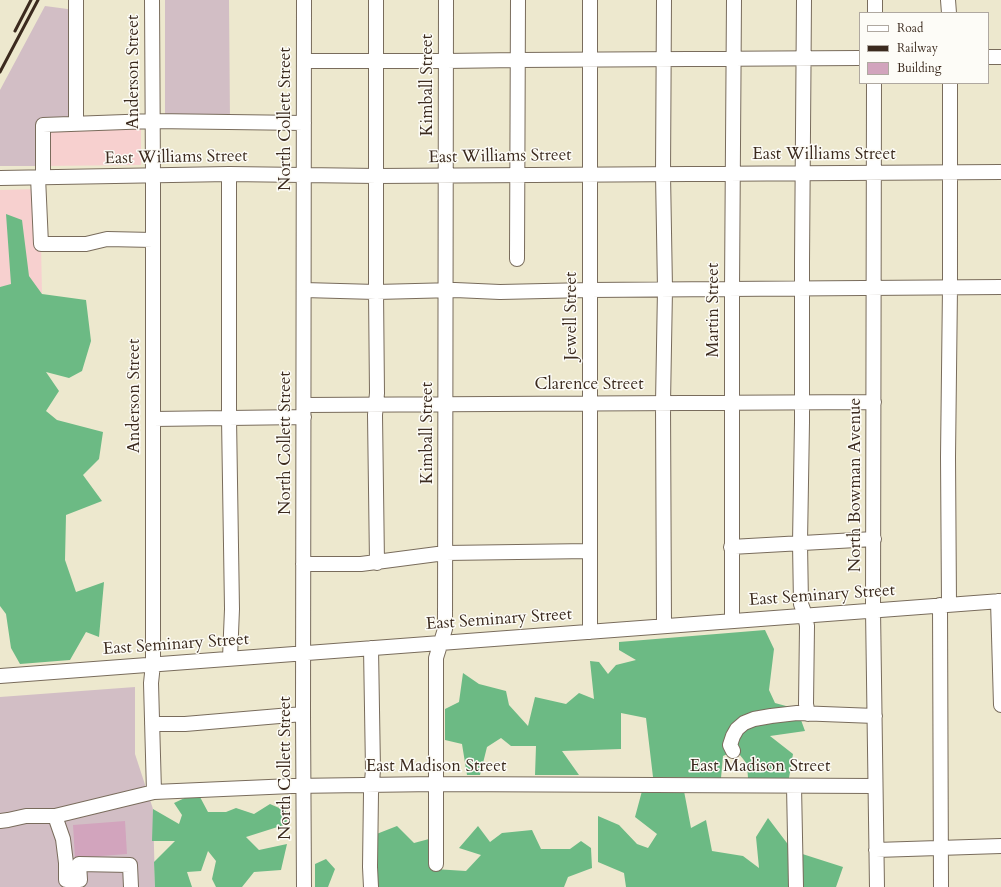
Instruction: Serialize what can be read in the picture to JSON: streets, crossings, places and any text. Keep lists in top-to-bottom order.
{
  "streets": {
    "street": [
      "Anderson Street",
      "Kimball Street",
      "North Collett Street",
      "East Williams Street",
      "Martin Street",
      "Jewell Street",
      "Clarence Street",
      "North Bowman Avenue",
      "East Seminary Street",
      "East Madison Street"
    ]
  },
  "crossings": [
    ["Anderson Street", "East Williams Street"],
    ["Anderson Street", "Clarence Street"],
    ["Anderson Street", "East Seminary Street"],
    ["Anderson Street", "East Madison Street"],
    ["Kimball Street", "East Williams Street"],
    ["Kimball Street", "Clarence Street"],
    ["Kimball Street", "East Seminary Street"],
    ["Kimball Street", "East Madison Street"],
    ["North Collett Street", "East Williams Street"],
    ["North Collett Street", "Clarence Street"],
    ["North Collett Street", "East Seminary Street"],
    ["North Collett Street", "East Madison Street"],
    ["East Williams Street", "Martin Street"],
    ["East Williams Street", "Jewell Street"],
    ["East Williams Street", "North Bowman Avenue"],
    ["Martin Street", "Clarence Street"],
    ["Martin Street", "East Seminary Street"],
    ["Jewell Street", "Clarence Street"],
    ["Jewell Street", "East Seminary Street"],
    ["Clarence Street", "North Bowman Avenue"],
    ["North Bowman Avenue", "East Seminary Street"],
    ["North Bowman Avenue", "East Madison Street"]
  ],
  "legend": ["Road", "Railway", "Building"]
}
